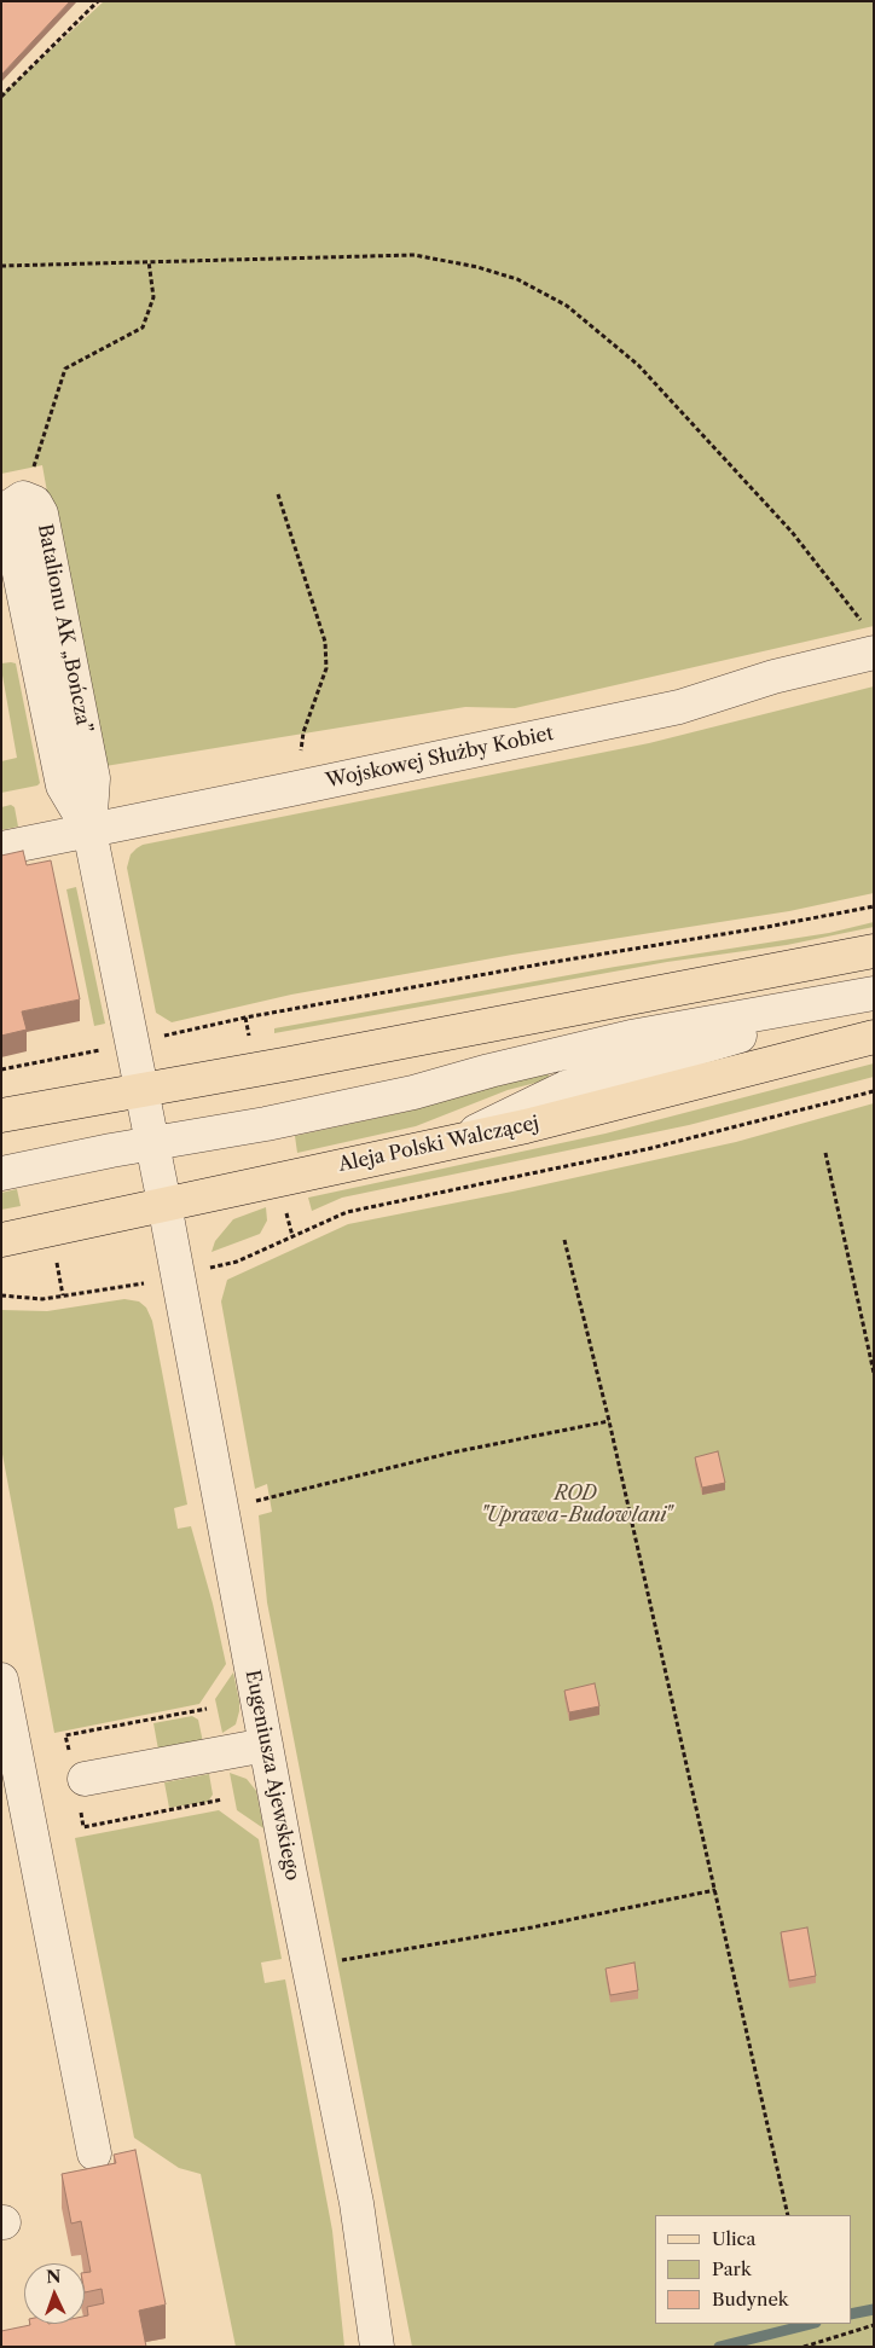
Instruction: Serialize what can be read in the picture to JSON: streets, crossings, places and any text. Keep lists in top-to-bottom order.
{
  "streets": {
    "main road": ["Aleja Polski Walczącej"],
    "street": ["Batalionu AK „Bończa”", "Wojskowej Służby Kobiet", "Eugeniusza Ajewskiego"]
  },
  "crossings": [
    ["Batalionu AK „Bończa”", "Wojskowej Służby Kobiet"],
    ["Batalionu AK „Bończa”", "Aleja Polski Walczącej"],
    ["Batalionu AK „Bończa”", "Eugeniusza Ajewskiego"],
    ["Aleja Polski Walczącej", "Eugeniusza Ajewskiego"]
  ],
  "parks": ["ROD \"Uprawa-Budowlani\""],
  "legend": ["Ulica", "Park", "Budynek"],
  "north": "top"
}
